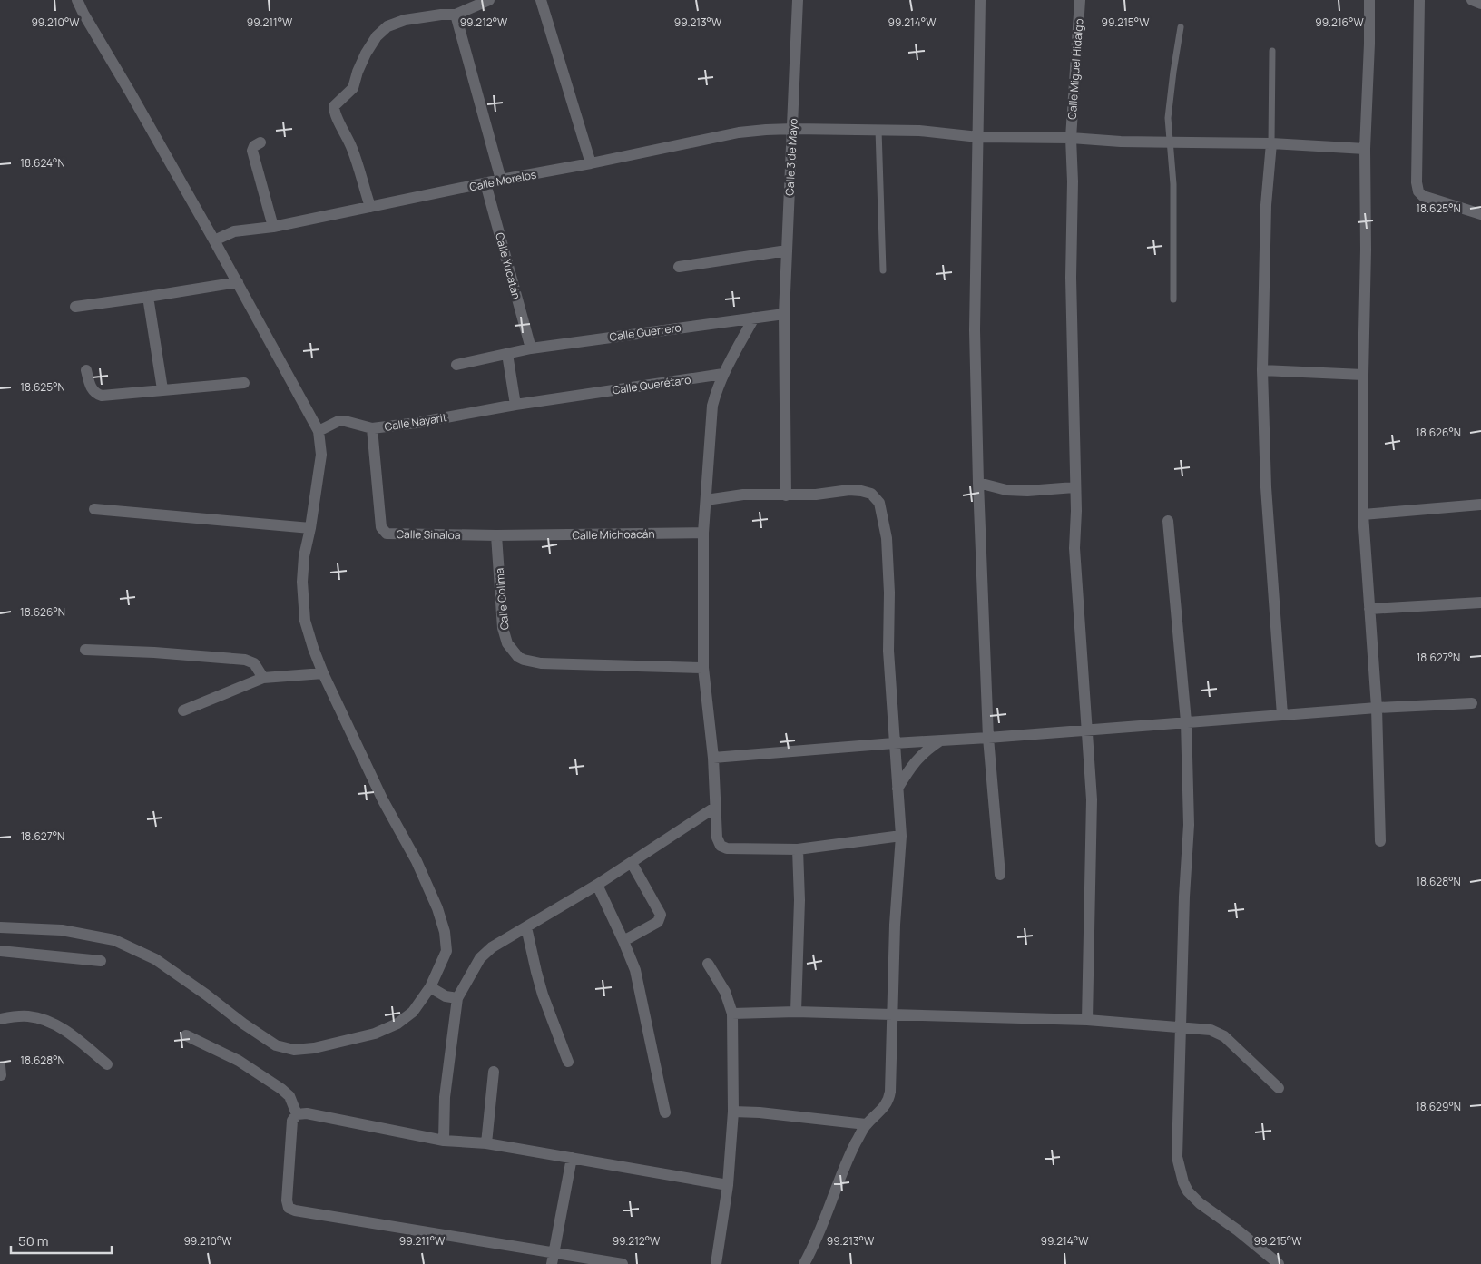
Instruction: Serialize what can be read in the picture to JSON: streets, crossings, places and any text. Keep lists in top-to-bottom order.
{
  "streets": {
    "street": [
      "Calle Miguel Hidalgo",
      "Calle 3 de Mayo",
      "Calle Morelos",
      "Calle Yucatán",
      "Calle Guerrero",
      "Calle Querétaro",
      "Calle Nayarit",
      "Calle Sinaloa",
      "Calle Michoacán",
      "Calle Colima"
    ]
  },
  "crossings": [
    ["Calle Miguel Hidalgo", "Calle Morelos"],
    ["Calle 3 de Mayo", "Calle Morelos"],
    ["Calle 3 de Mayo", "Calle Guerrero"],
    ["Calle Morelos", "Calle Yucatán"],
    ["Calle Yucatán", "Calle Guerrero"],
    ["Calle Querétaro", "Calle Nayarit"],
    ["Calle Nayarit", "Calle Sinaloa"],
    ["Calle Sinaloa", "Calle Michoacán"],
    ["Calle Sinaloa", "Calle Colima"],
    ["Calle Michoacán", "Calle Colima"]
  ],
  "scale_bar": "50 m",
  "coordinates": [
    "99.210°W",
    "99.211°W",
    "99.212°W",
    "99.213°W",
    "99.214°W",
    "99.215°W",
    "99.216°W",
    "18.624°N",
    "18.625°N",
    "18.626°N",
    "18.627°N",
    "18.628°N",
    "18.629°N"
  ]
}
